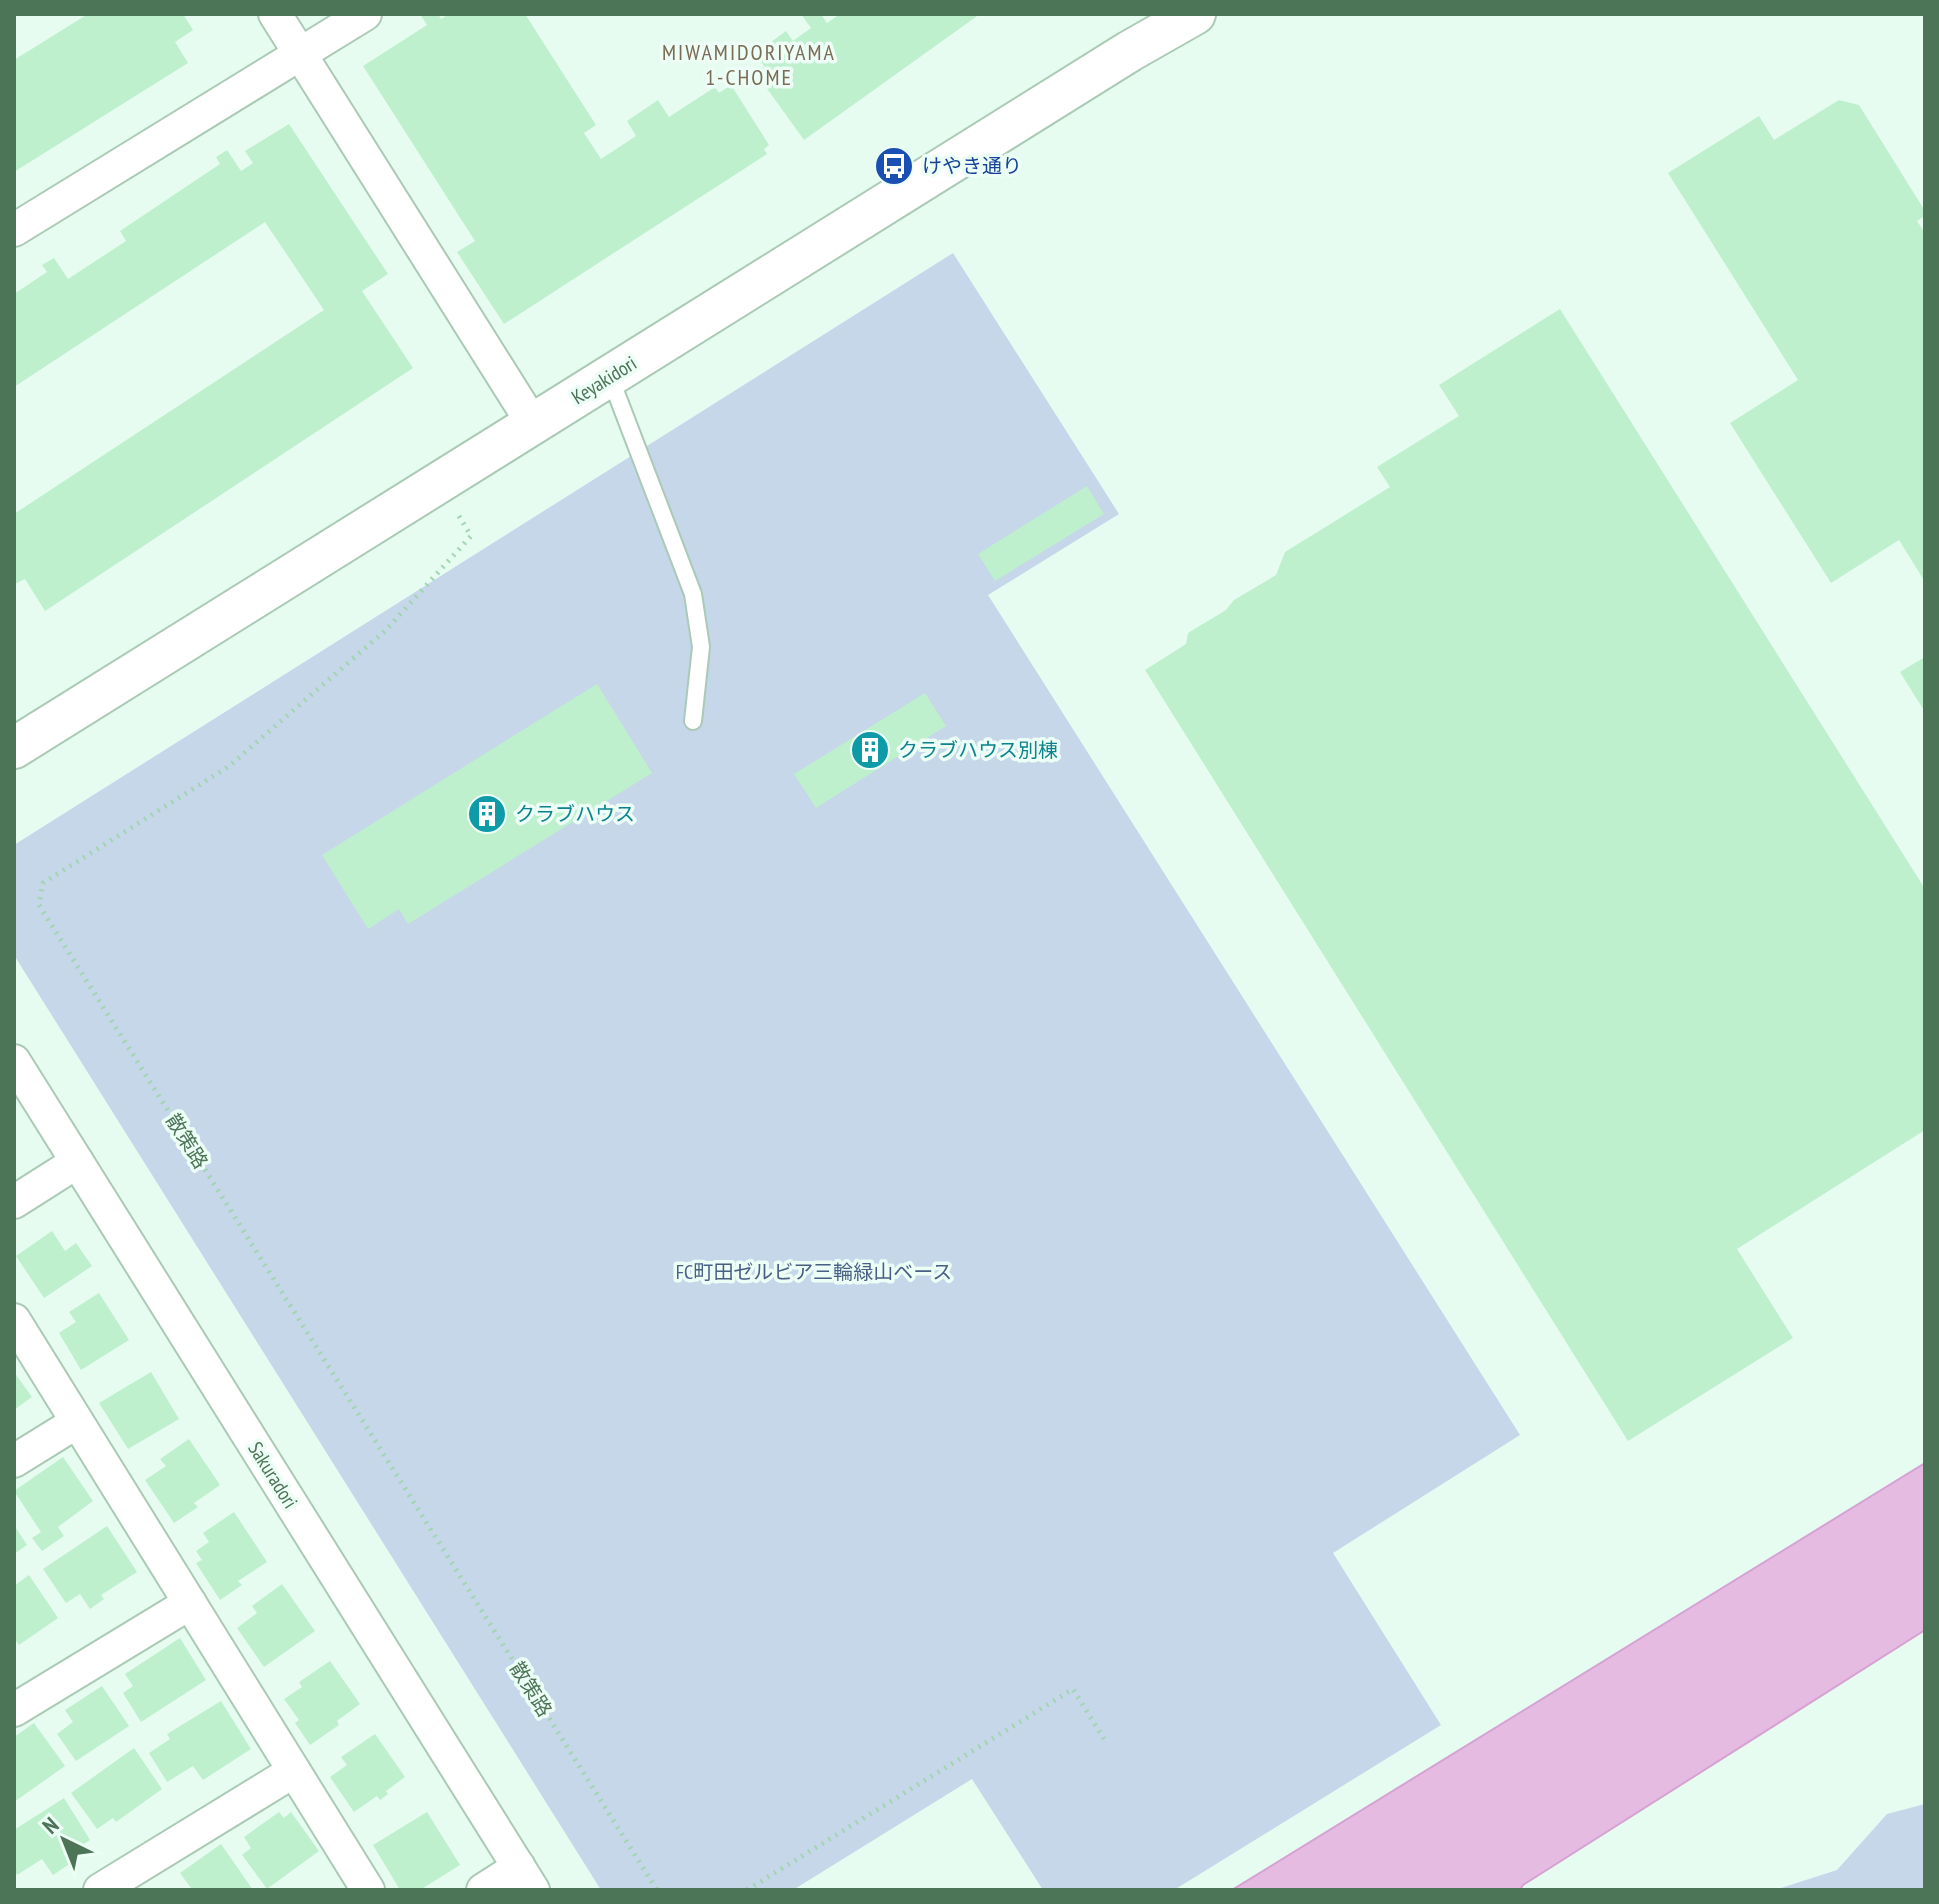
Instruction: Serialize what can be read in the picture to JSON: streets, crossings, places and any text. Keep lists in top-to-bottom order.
{
  "streets": {
    "street": ["Keyakidori", "Sakuradori"],
    "path": ["散策路"]
  },
  "districts": ["MIWAMIDORIYAMA 1-CHOME"],
  "parks": ["FC町田ゼルビア三輪緑山ベース"],
  "places": {
    "bus stop": ["けやき通り"],
    "building": ["クラブハウス別棟", "クラブハウス"]
  },
  "north": "top left"
}
